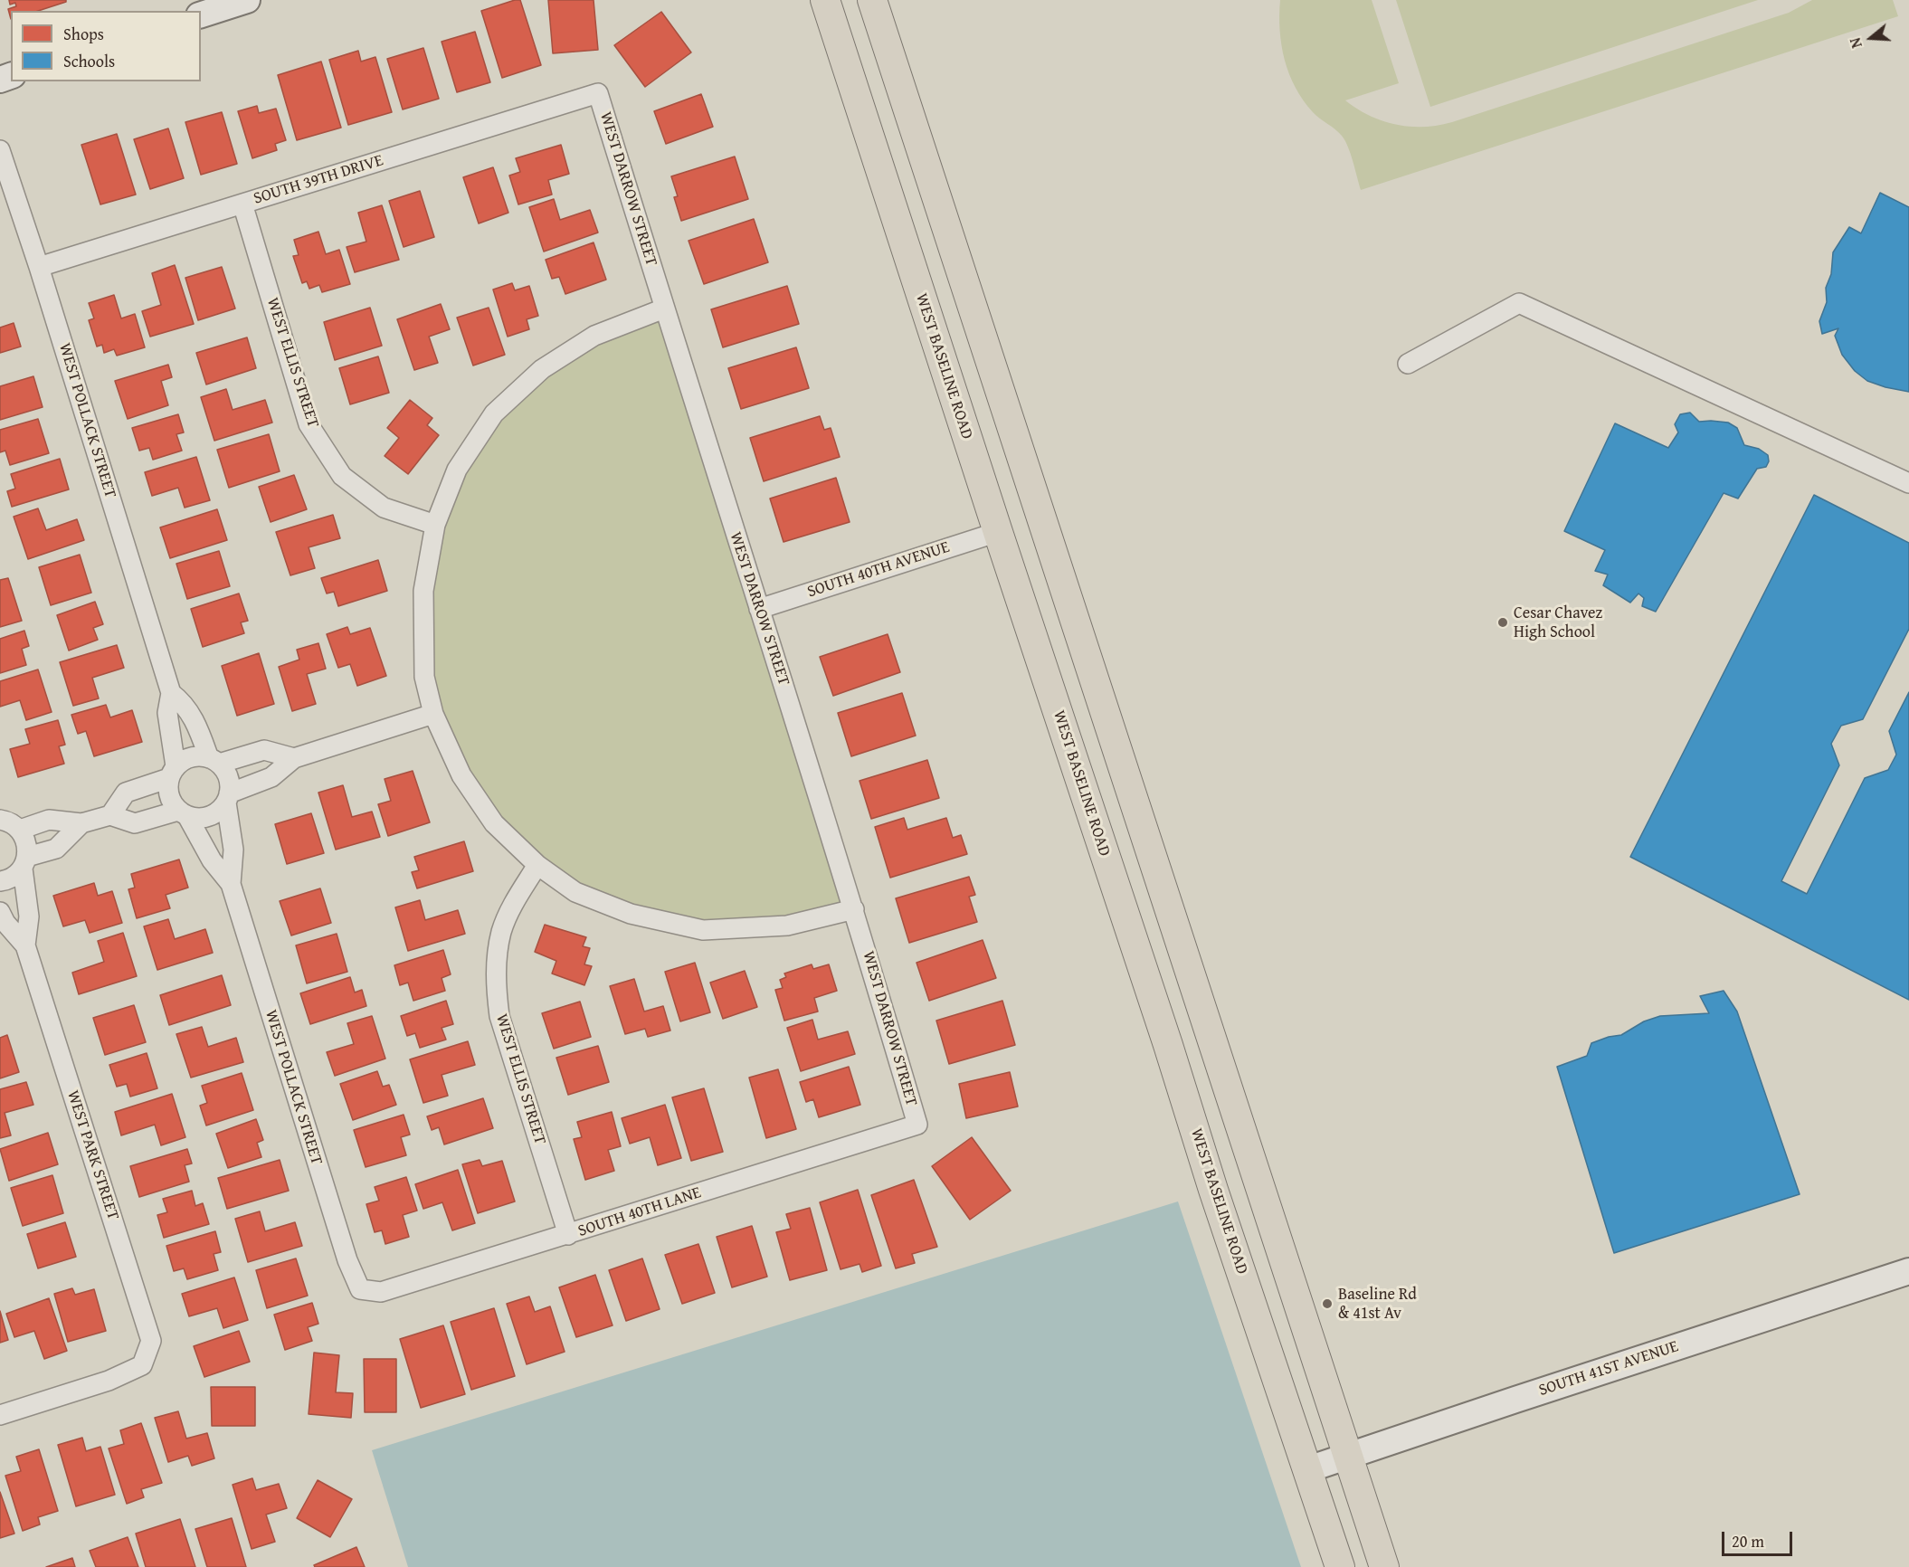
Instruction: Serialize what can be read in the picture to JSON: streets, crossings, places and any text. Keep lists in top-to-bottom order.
{
  "streets": {
    "main road": ["WEST BASELINE ROAD"],
    "street": [
      "SOUTH 39TH DRIVE",
      "WEST DARROW STREET",
      "WEST ELLIS STREET",
      "WEST POLLACK STREET",
      "SOUTH 40TH AVENUE",
      "WEST PARK STREET",
      "SOUTH 40TH LANE",
      "SOUTH 41ST AVENUE"
    ]
  },
  "crossings": [
    ["SOUTH 39TH DRIVE", "WEST DARROW STREET"],
    ["SOUTH 39TH DRIVE", "WEST ELLIS STREET"],
    ["SOUTH 39TH DRIVE", "WEST POLLACK STREET"],
    ["WEST DARROW STREET", "SOUTH 40TH AVENUE"],
    ["WEST DARROW STREET", "SOUTH 40TH LANE"],
    ["WEST ELLIS STREET", "SOUTH 40TH LANE"],
    ["WEST BASELINE ROAD", "SOUTH 40TH AVENUE"],
    ["WEST BASELINE ROAD", "SOUTH 41ST AVENUE"],
    ["WEST POLLACK STREET", "SOUTH 40TH LANE"]
  ],
  "places": ["Cesar Chavez High School", "Baseline Rd & 41st Av"],
  "legend": ["Shops", "Schools"],
  "scale_bar": "20 m",
  "north": "left"
}
